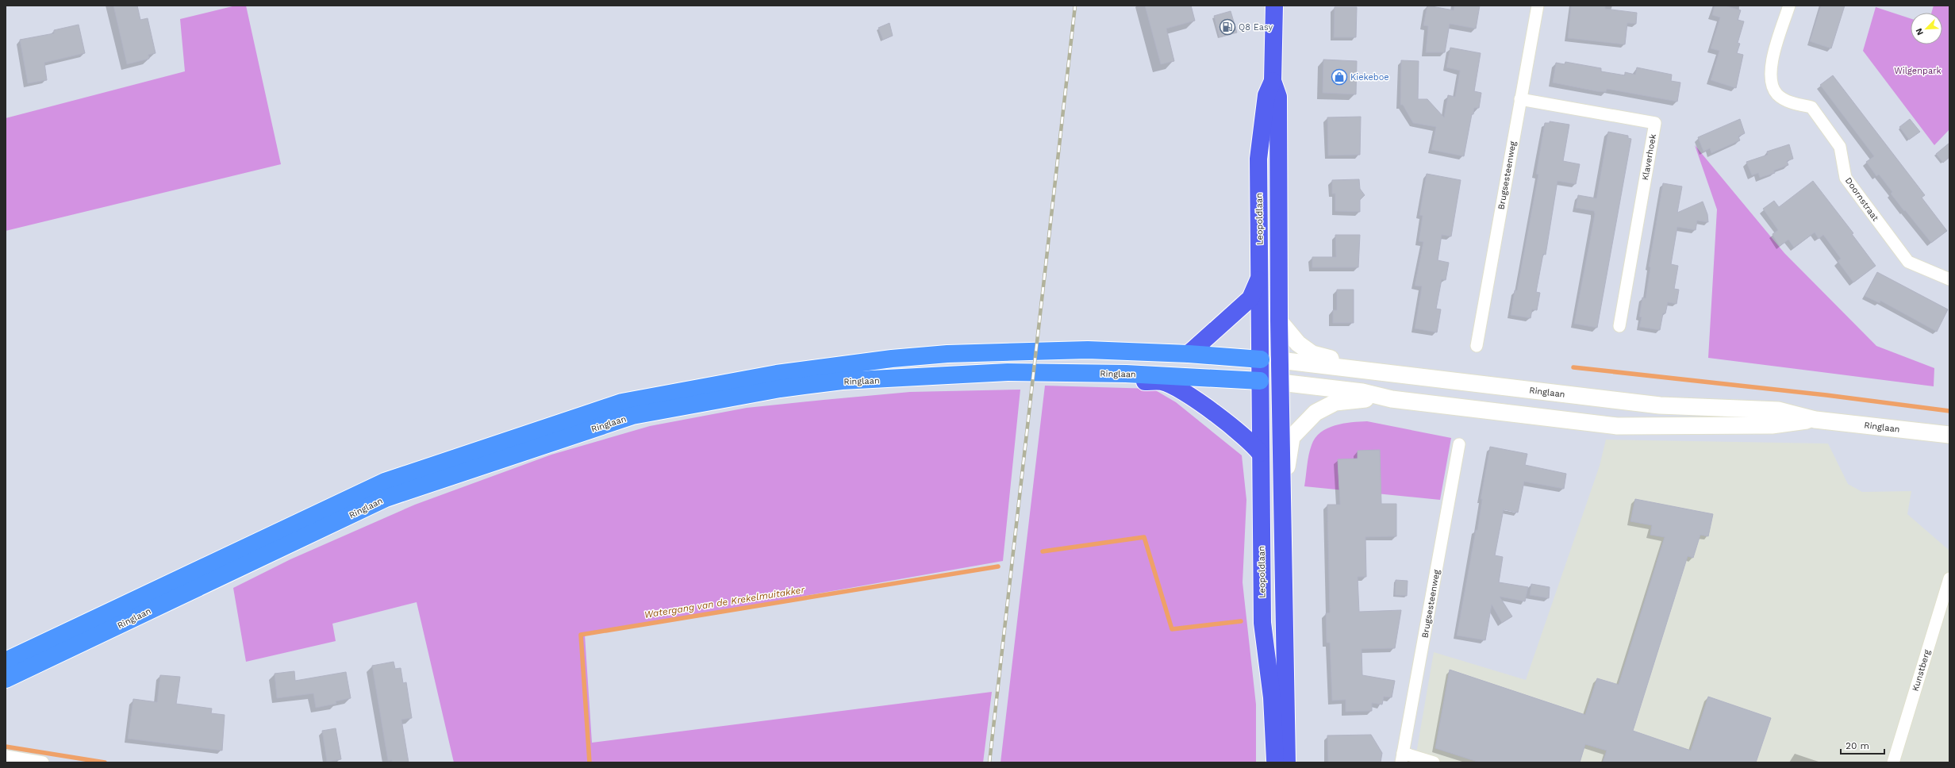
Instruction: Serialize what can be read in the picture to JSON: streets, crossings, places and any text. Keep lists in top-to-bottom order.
{
  "streets": {
    "highway": ["Ringlaan"],
    "main road": ["Leopoldlaan"],
    "street": [
      "Klaverhoek",
      "Brugsesteenweg",
      "Doornstraat",
      "Kunstberg"
    ]
  },
  "crossings": [
    ["Klaverhoek", "Brugsesteenweg"],
    ["Leopoldlaan", "Ringlaan"]
  ],
  "water": ["Watergang van de Krekelmuitakker"],
  "parks": ["Wilgenpark"],
  "places": {
    "fuel station": ["Q8 Easy"],
    "shop": ["Kiekeboe"]
  },
  "scale_bar": "20 m",
  "north": "bottom left"
}
